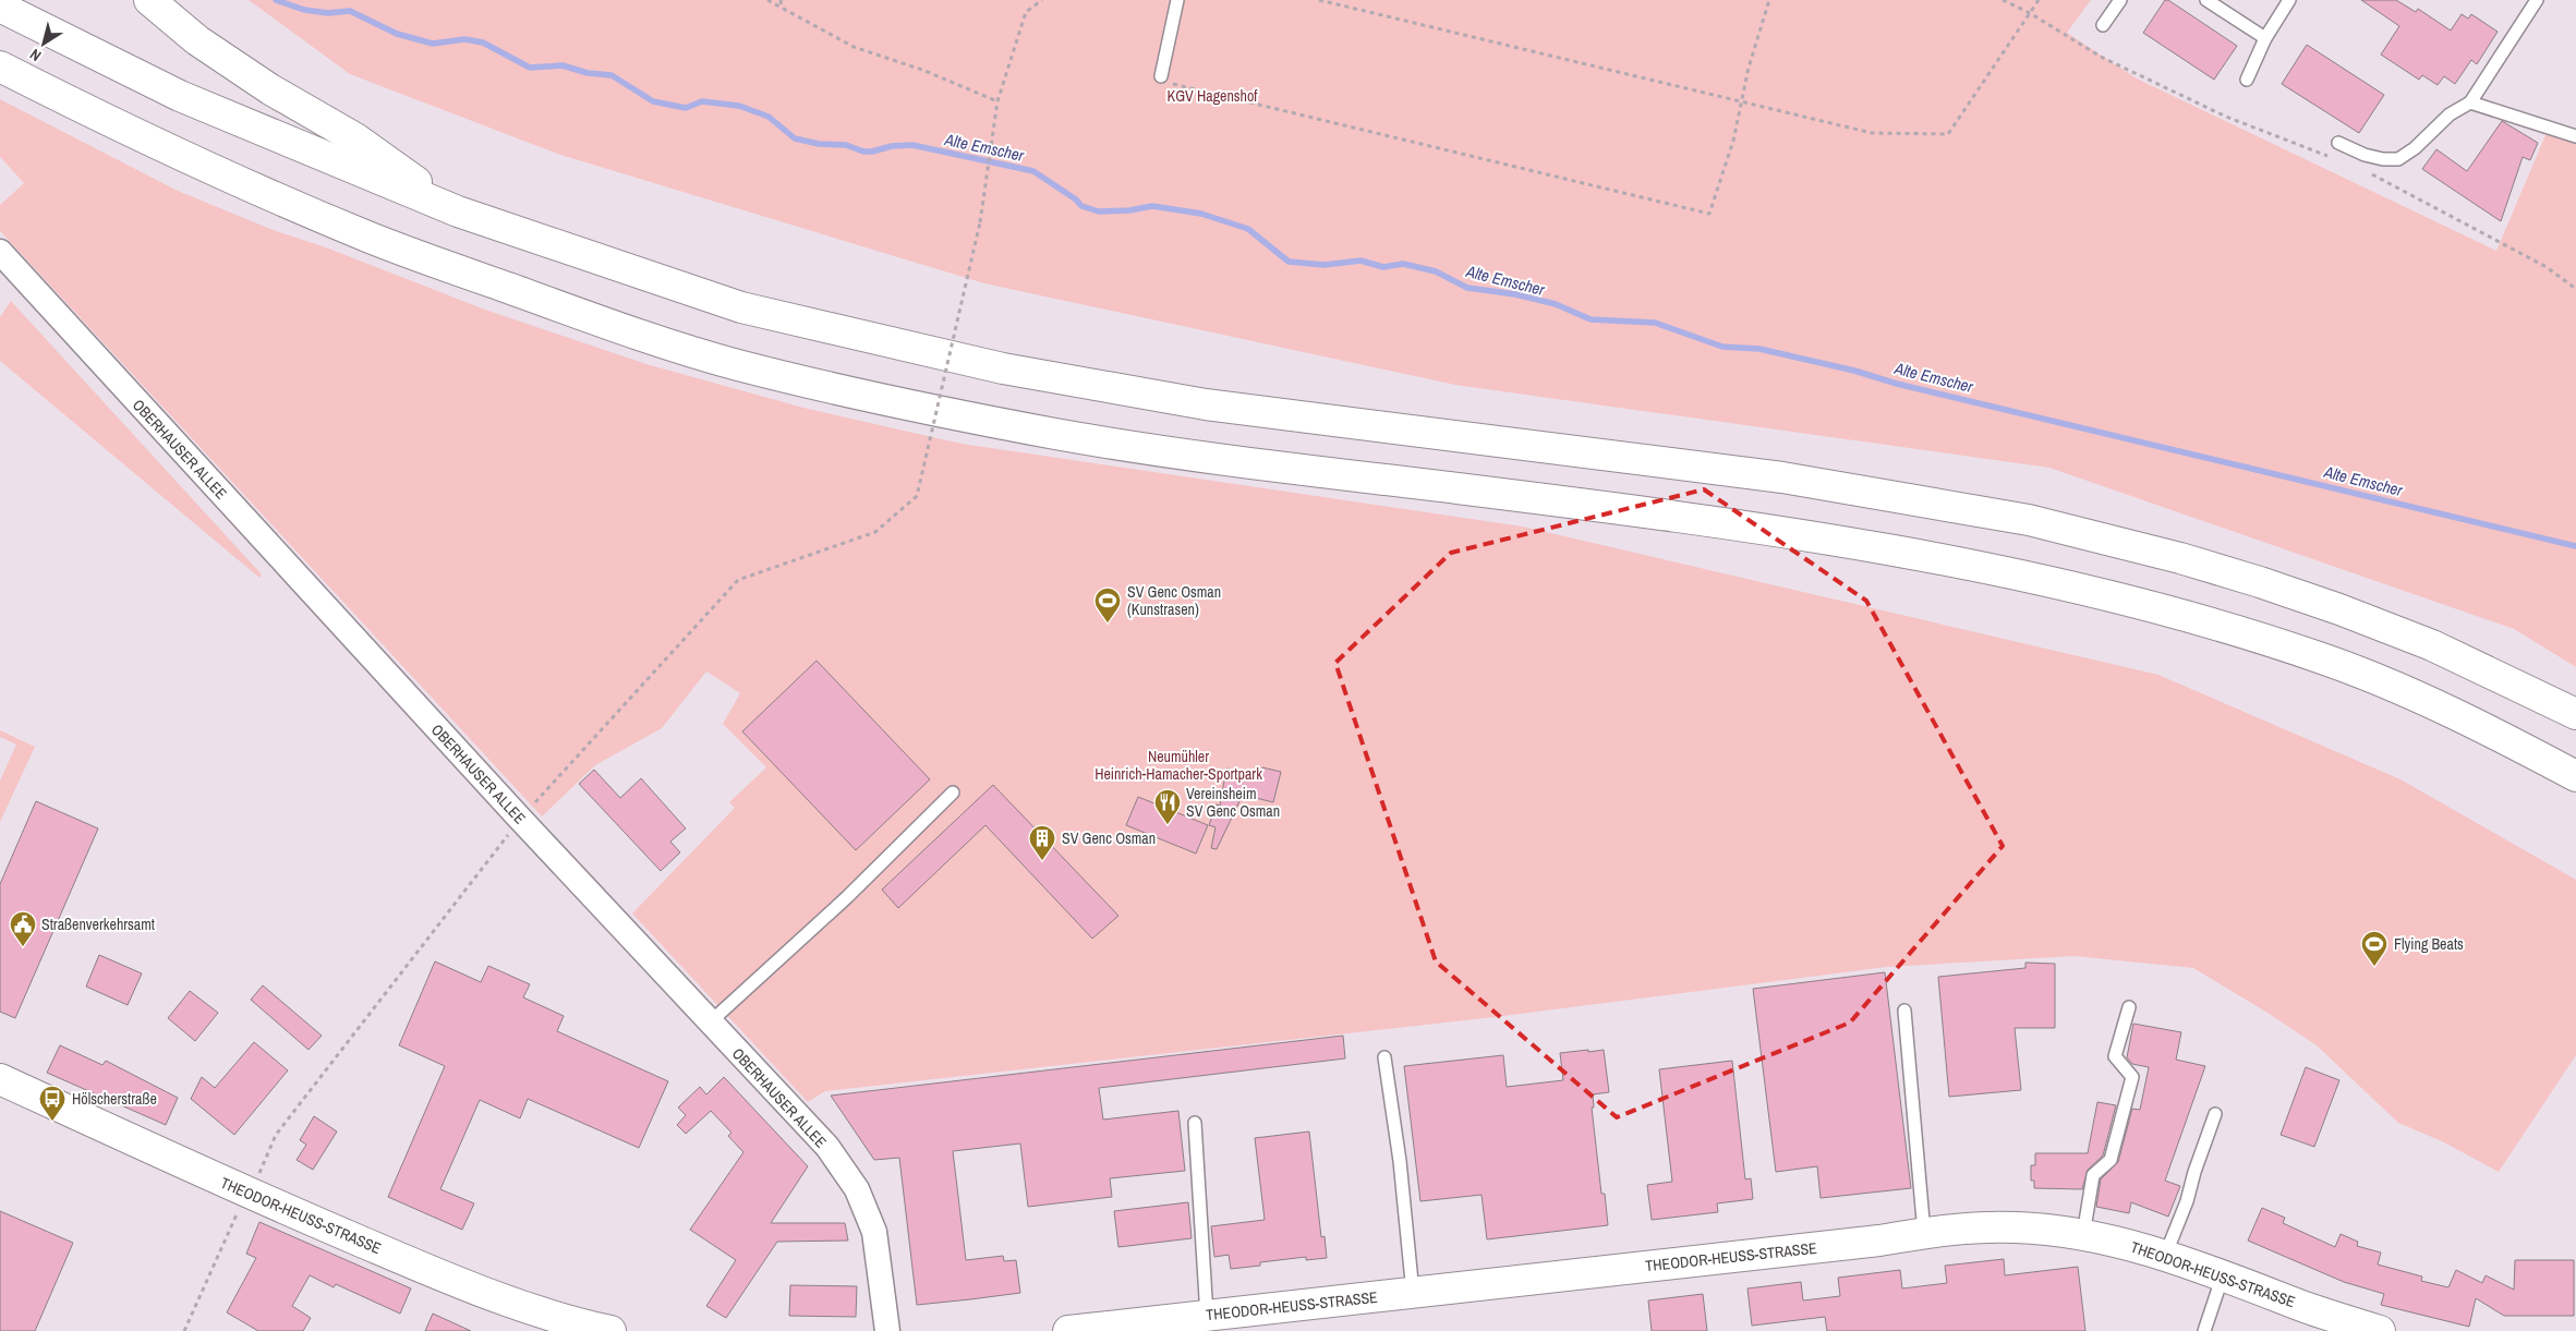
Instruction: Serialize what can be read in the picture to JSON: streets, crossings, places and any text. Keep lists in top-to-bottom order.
{
  "streets": {
    "main road": ["THEODOR-HEUSS-STRASSE"],
    "street": ["OBERHAUSER ALLEE"]
  },
  "water": ["Alte Emscher"],
  "parks": ["KGV Hagenshof", "Neumühler Heinrich-Hamacher-Sportpark"],
  "places": {
    "sports": ["SV Genc Osman (Kunstrasen)", "Flying Beats"],
    "restaurant": ["Vereinsheim SV Genc Osman"],
    "building": ["SV Genc Osman"],
    "public building": ["Straßenverkehrsamt"],
    "bus stop": ["Hölscherstraße"]
  },
  "north": "bottom left"
}
